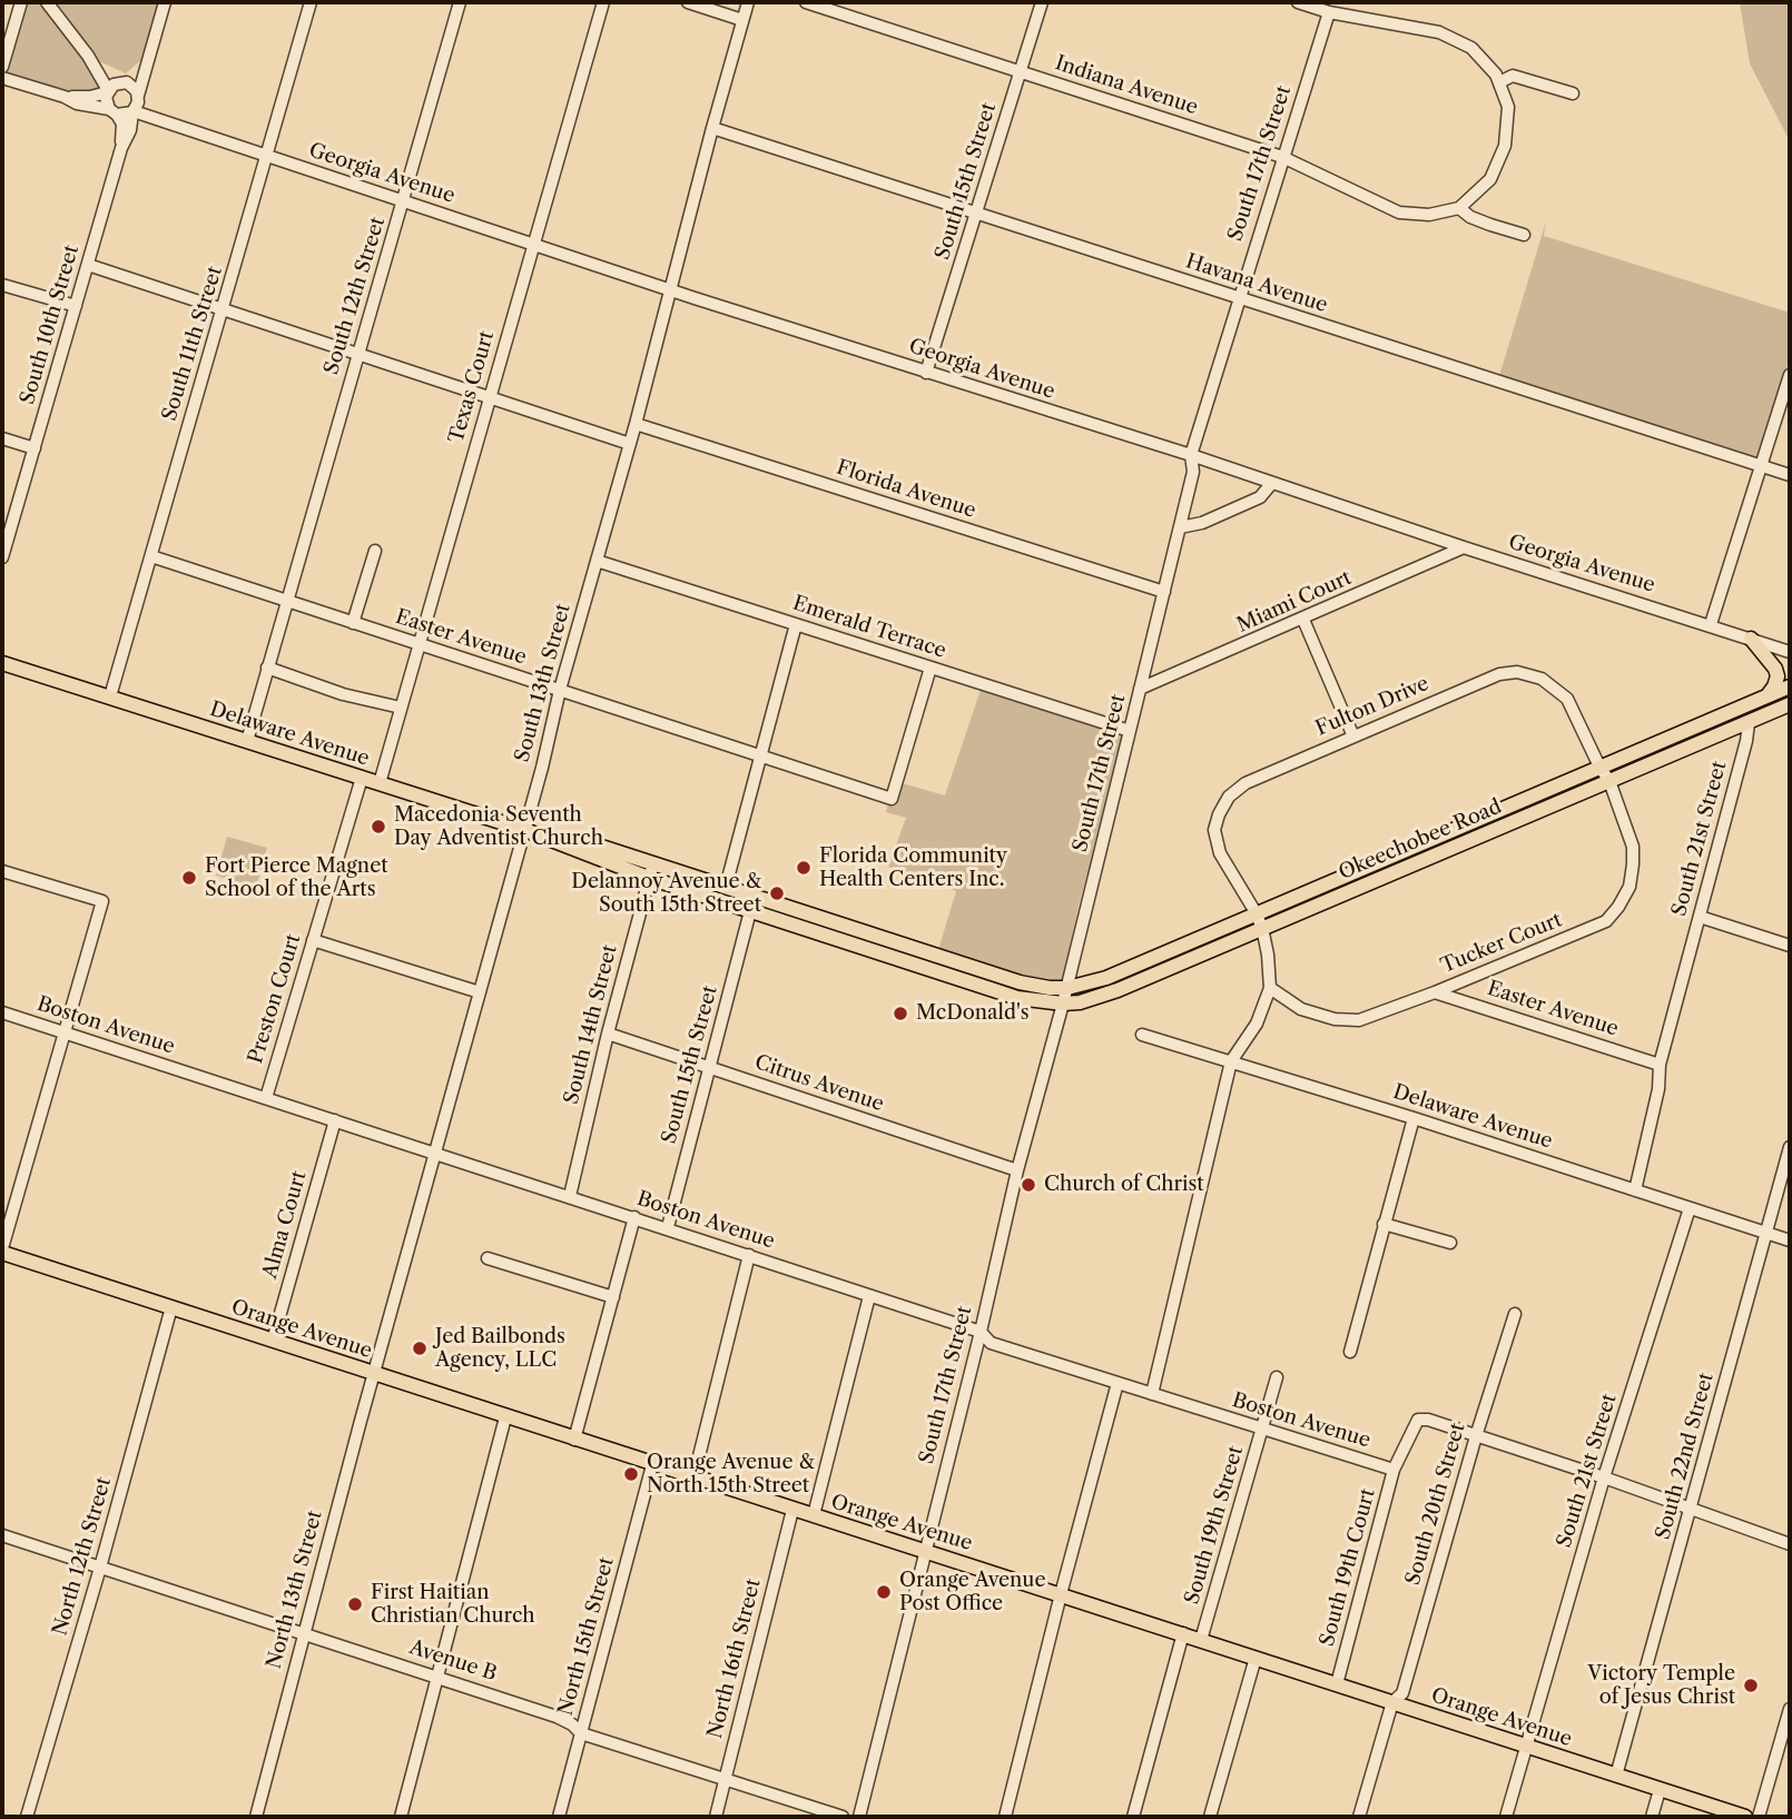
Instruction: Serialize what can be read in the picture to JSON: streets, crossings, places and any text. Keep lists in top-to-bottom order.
{
  "streets": {
    "main road": ["Delaware Avenue", "Okeechobee Road", "Orange Avenue"],
    "street": [
      "Indiana Avenue",
      "South 17th Street",
      "Georgia Avenue",
      "South 15th Street",
      "Havana Avenue",
      "South 12th Street",
      "South 10th Street",
      "South 11th Street",
      "Texas Court",
      "Florida Avenue",
      "Miami Court",
      "Emerald Terrace",
      "Easter Avenue",
      "South 13th Street",
      "Fulton Drive",
      "South 21st Street",
      "Tucker Court",
      "Preston Court",
      "South 14th Street",
      "Boston Avenue",
      "Citrus Avenue",
      "Alma Court",
      "South 22nd Street",
      "South 20th Street",
      "South 19th Street",
      "North 12th Street",
      "South 19th Court",
      "North 13th Street",
      "North 15th Street",
      "North 16th Street",
      "Avenue B"
    ]
  },
  "crossings": [
    ["Indiana Avenue", "South 17th Street"],
    ["Indiana Avenue", "South 15th Street"],
    ["South 17th Street", "Georgia Avenue"],
    ["South 17th Street", "Havana Avenue"],
    ["South 17th Street", "Florida Avenue"],
    ["South 17th Street", "Miami Court"],
    ["South 17th Street", "Emerald Terrace"],
    ["South 17th Street", "Delaware Avenue"],
    ["South 17th Street", "Okeechobee Road"],
    ["South 17th Street", "Boston Avenue"],
    ["South 17th Street", "Citrus Avenue"],
    ["South 17th Street", "Orange Avenue"],
    ["Georgia Avenue", "South 15th Street"],
    ["Georgia Avenue", "South 12th Street"],
    ["Georgia Avenue", "South 10th Street"],
    ["Georgia Avenue", "South 11th Street"],
    ["Georgia Avenue", "Texas Court"],
    ["Georgia Avenue", "Miami Court"],
    ["Georgia Avenue", "South 13th Street"],
    ["South 15th Street", "Havana Avenue"],
    ["South 15th Street", "Delaware Avenue"],
    ["South 15th Street", "Boston Avenue"],
    ["South 15th Street", "Citrus Avenue"],
    ["Havana Avenue", "South 13th Street"],
    ["South 12th Street", "Easter Avenue"],
    ["South 12th Street", "Delaware Avenue"],
    ["South 11th Street", "Easter Avenue"],
    ["South 11th Street", "Delaware Avenue"],
    ["Texas Court", "Easter Avenue"],
    ["Texas Court", "Delaware Avenue"],
    ["Florida Avenue", "South 13th Street"],
    ["Emerald Terrace", "Easter Avenue"],
    ["Emerald Terrace", "South 13th Street"],
    ["Easter Avenue", "South 13th Street"],
    ["Easter Avenue", "South 21st Street"],
    ["Easter Avenue", "Tucker Court"],
    ["South 13th Street", "Delaware Avenue"],
    ["South 13th Street", "Boston Avenue"],
    ["South 13th Street", "Orange Avenue"],
    ["South 13th Street", "North 13th Street"],
    ["Fulton Drive", "Okeechobee Road"],
    ["Fulton Drive", "Tucker Court"],
    ["Delaware Avenue", "South 21st Street"],
    ["Delaware Avenue", "Okeechobee Road"],
    ["Delaware Avenue", "Preston Court"],
    ["Delaware Avenue", "South 14th Street"],
    ["Delaware Avenue", "South 22nd Street"],
    ["South 21st Street", "Okeechobee Road"],
    ["South 21st Street", "Orange Avenue"],
    ["Okeechobee Road", "Tucker Court"],
    ["Preston Court", "Boston Avenue"],
    ["South 14th Street", "Boston Avenue"],
    ["South 14th Street", "Citrus Avenue"],
    ["Boston Avenue", "Alma Court"],
    ["Boston Avenue", "South 19th Street"],
    ["Boston Avenue", "South 19th Court"],
    ["Alma Court", "Orange Avenue"],
    ["Orange Avenue", "South 22nd Street"],
    ["Orange Avenue", "South 20th Street"],
    ["Orange Avenue", "South 19th Street"],
    ["Orange Avenue", "North 12th Street"],
    ["Orange Avenue", "South 19th Court"],
    ["Orange Avenue", "North 13th Street"],
    ["Orange Avenue", "North 15th Street"],
    ["Orange Avenue", "North 16th Street"],
    ["South 20th Street", "South 19th Court"],
    ["North 12th Street", "Avenue B"],
    ["North 13th Street", "Avenue B"],
    ["North 15th Street", "Avenue B"],
    ["North 16th Street", "Avenue B"]
  ],
  "places": [
    "Macedonia Seventh Day Adventist Church",
    "Florida Community Health Centers Inc.",
    "Fort Pierce Magnet School of the Arts",
    "Delannoy Avenue & South 15th Street",
    "McDonald's",
    "Church of Christ",
    "Jed Bailbonds Agency, LLC",
    "Orange Avenue & North 15th Street",
    "Orange Avenue Post Office",
    "First Haitian Christian Church",
    "Victory Temple of Jesus Christ"
  ]
}
